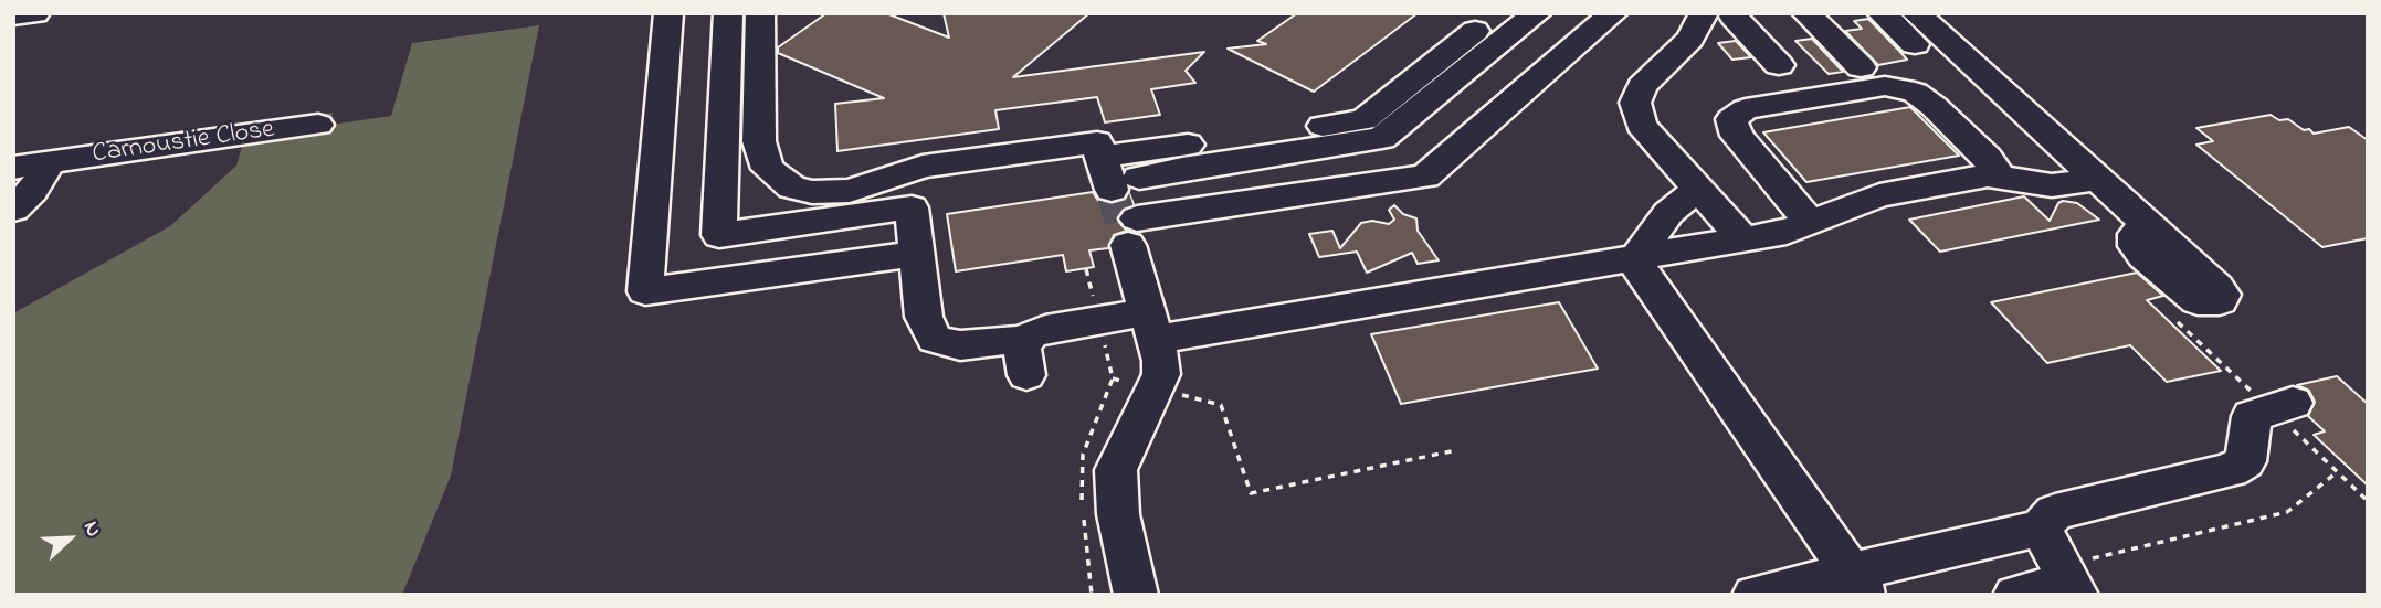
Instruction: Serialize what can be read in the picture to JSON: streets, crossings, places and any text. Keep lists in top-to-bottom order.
{
  "streets": {
    "street": ["Carnoustie Close"]
  },
  "north": "top right"
}
